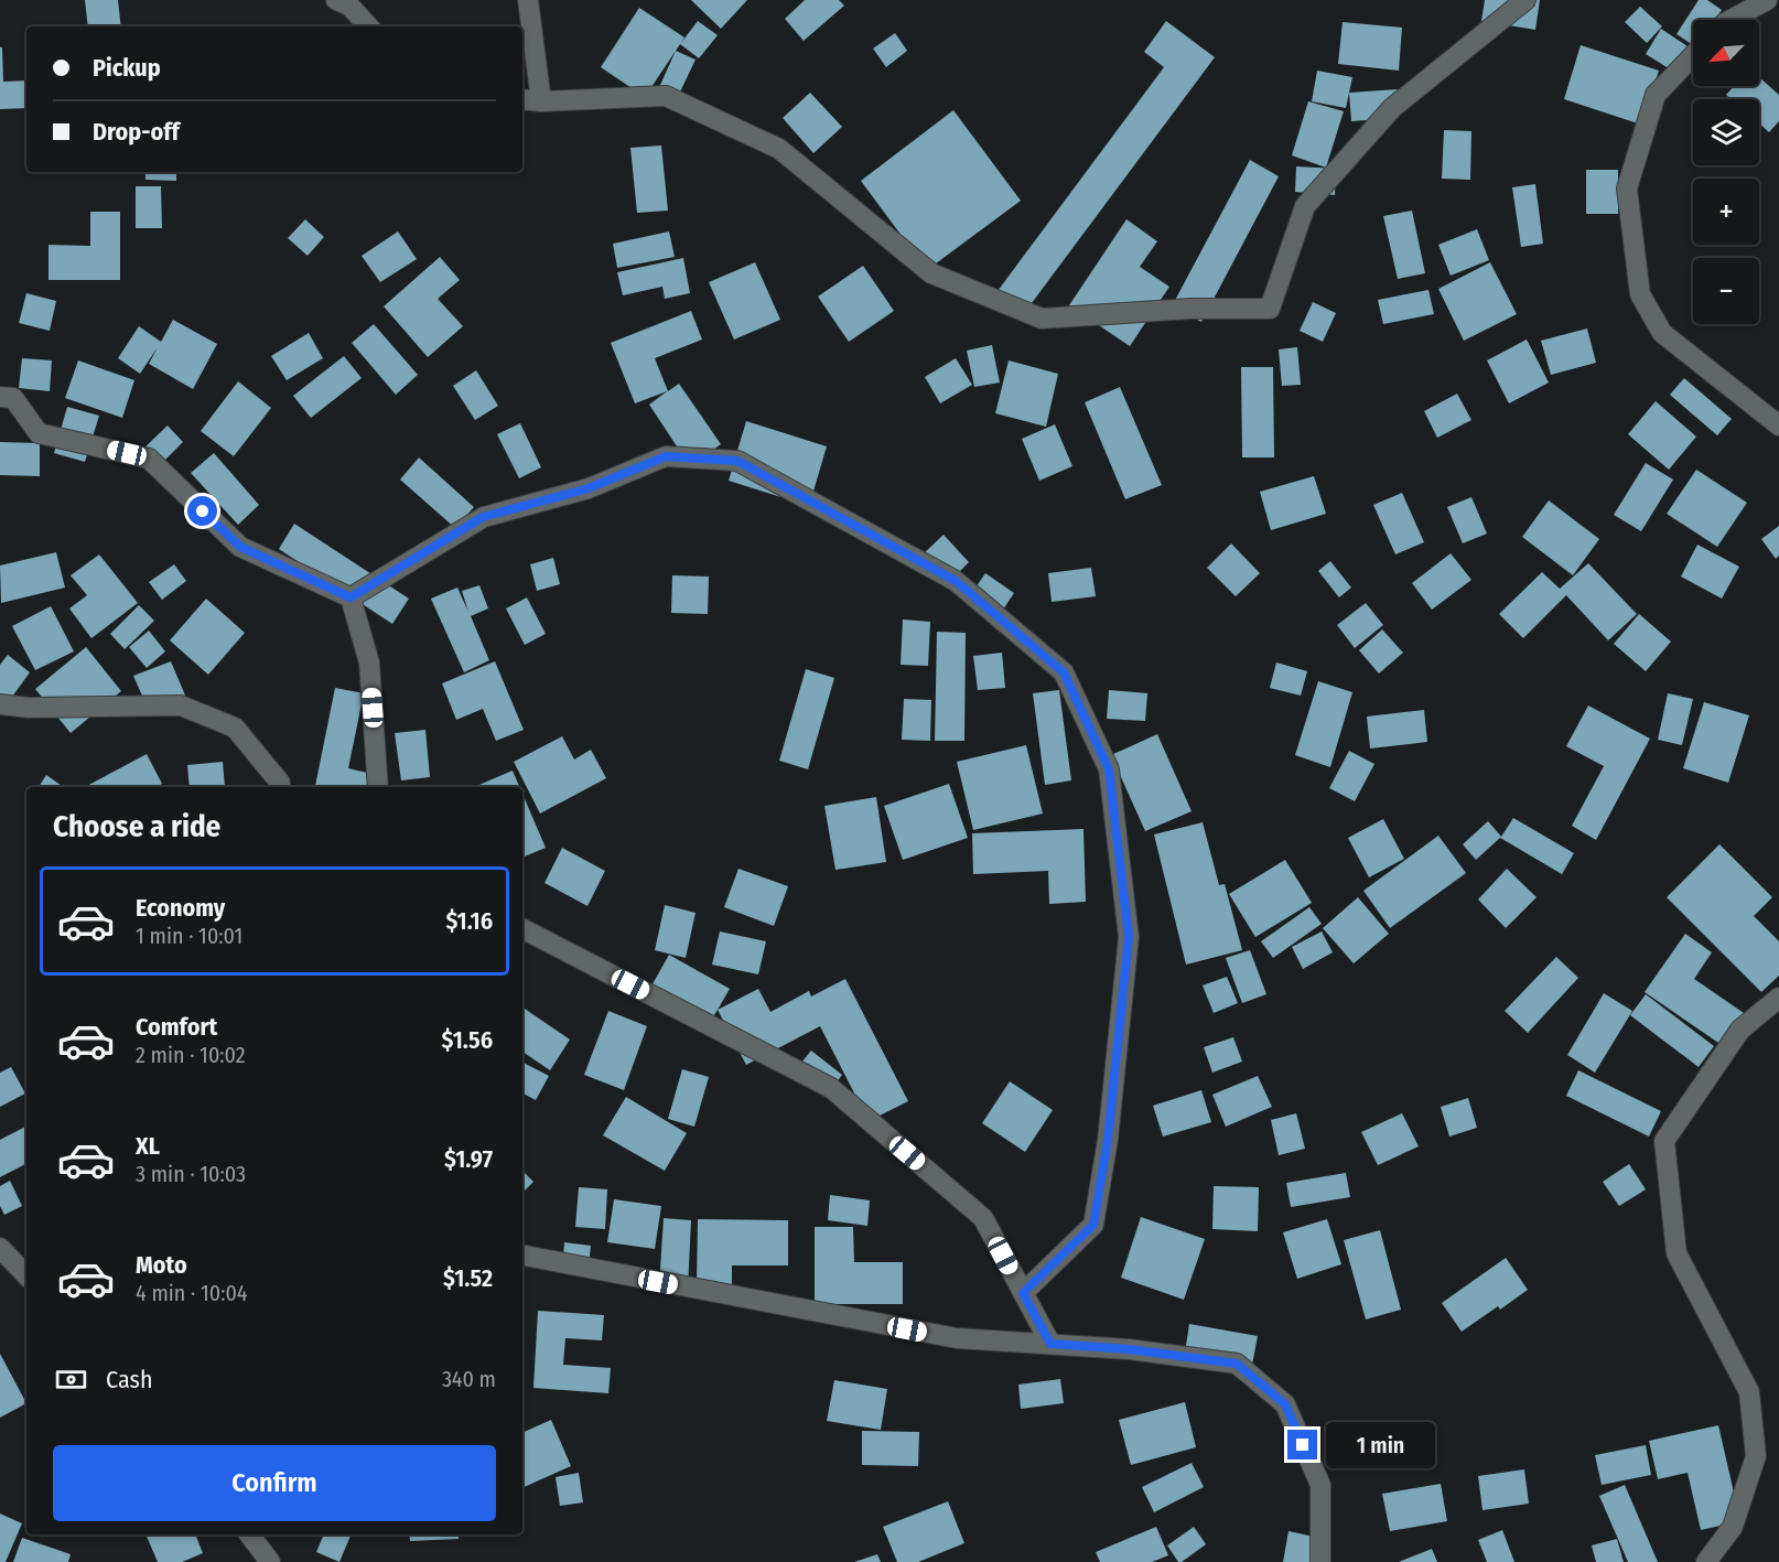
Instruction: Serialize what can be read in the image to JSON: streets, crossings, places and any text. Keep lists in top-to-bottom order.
{
  "north": "bottom left",
  "page": {
    "map_buttons": ["+", "−"],
    "banner": ["Pickup", "Drop-off"],
    "heading": "Choose a ride",
    "list": [
      {
        "name": "Economy",
        "note": "1 min · 10:01",
        "value": "$1.16"
      },
      {
        "name": "Comfort",
        "note": "2 min · 10:02",
        "value": "$1.56"
      },
      {
        "name": "XL",
        "note": "3 min · 10:03",
        "value": "$1.97"
      },
      {
        "name": "Moto",
        "note": "4 min · 10:04",
        "value": "$1.52"
      }
    ],
    "pay": ["Cash", "340 m"],
    "bubble": "1 min",
    "buttons": "Confirm"
  }
}
